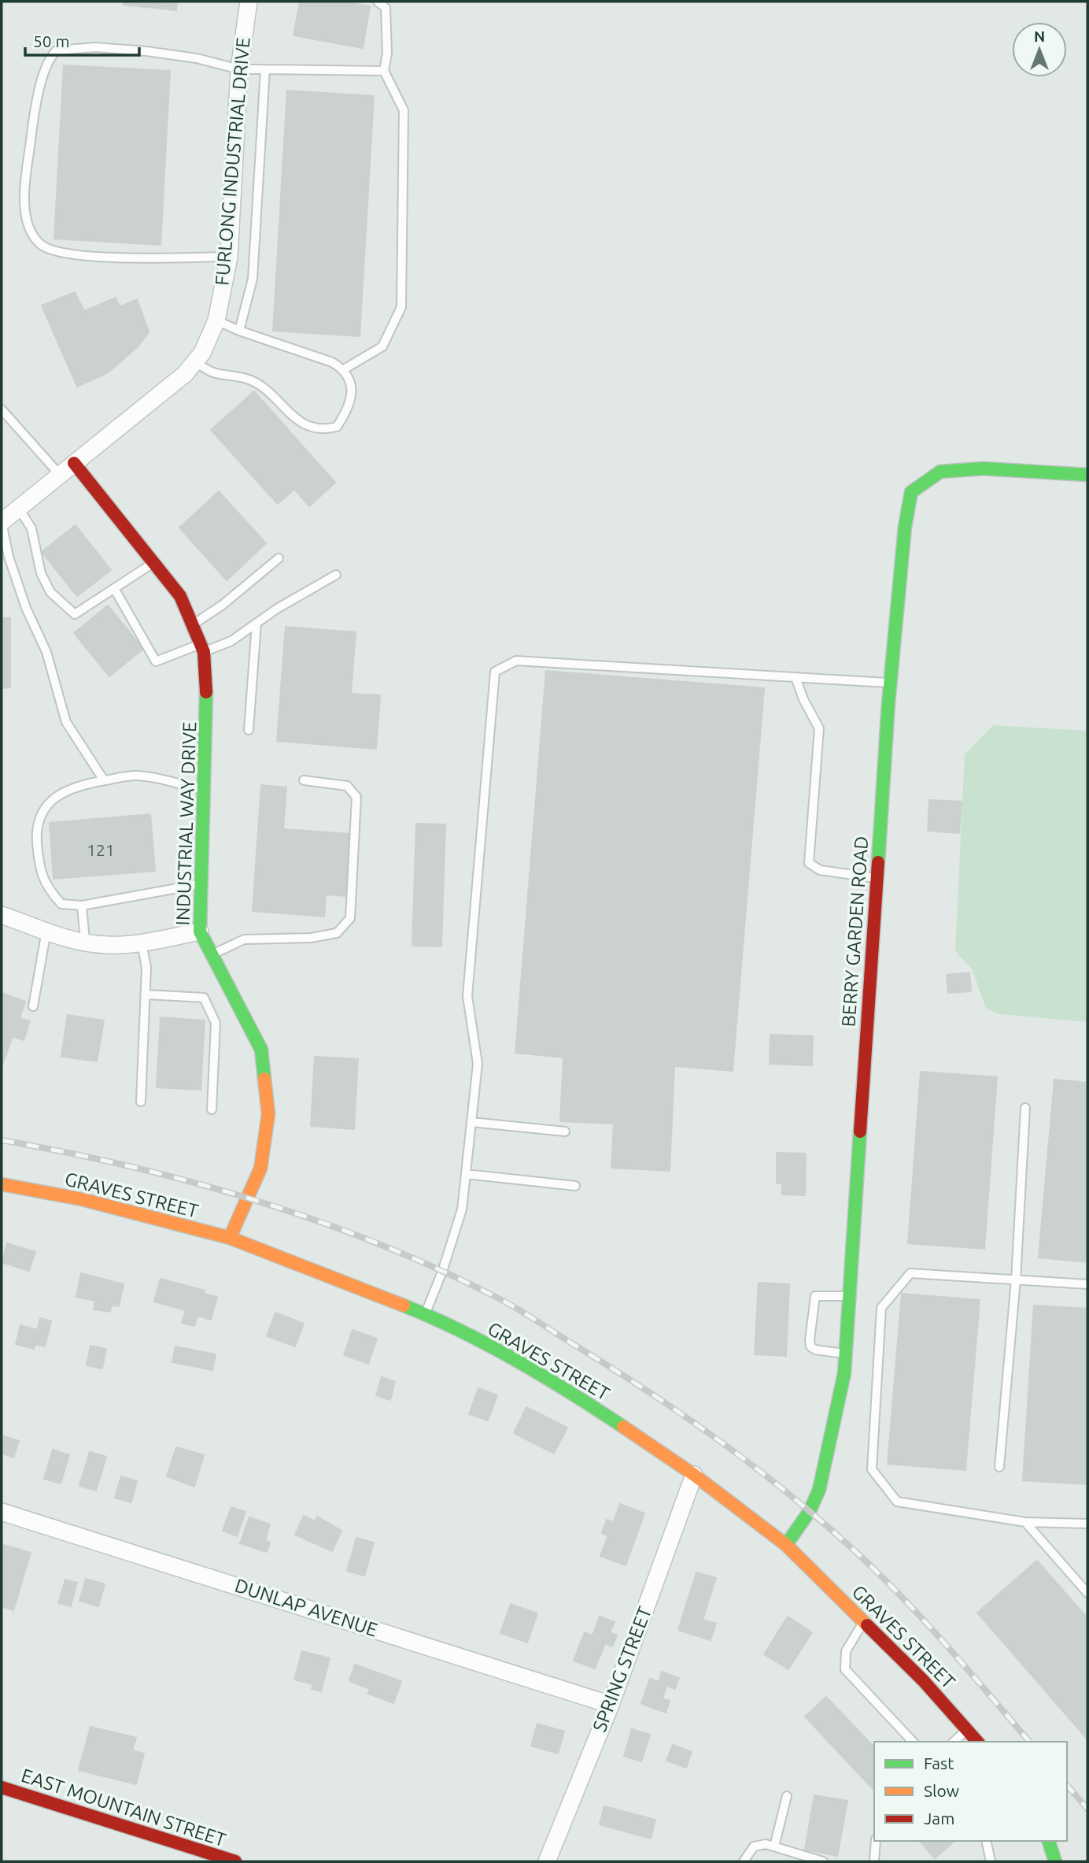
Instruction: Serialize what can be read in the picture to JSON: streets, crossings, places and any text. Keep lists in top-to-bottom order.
{
  "streets": {
    "street": [
      "FURLONG INDUSTRIAL DRIVE",
      "INDUSTRIAL WAY DRIVE",
      "BERRY GARDEN ROAD",
      "GRAVES STREET",
      "DUNLAP AVENUE",
      "SPRING STREET",
      "EAST MOUNTAIN STREET"
    ]
  },
  "crossings": [
    ["FURLONG INDUSTRIAL DRIVE", "INDUSTRIAL WAY DRIVE"],
    ["INDUSTRIAL WAY DRIVE", "GRAVES STREET"],
    ["BERRY GARDEN ROAD", "GRAVES STREET"],
    ["GRAVES STREET", "SPRING STREET"],
    ["DUNLAP AVENUE", "SPRING STREET"]
  ],
  "house_numbers": ["121"],
  "legend": ["Fast", "Slow", "Jam"],
  "scale_bar": "50 m",
  "north": "top"
}
